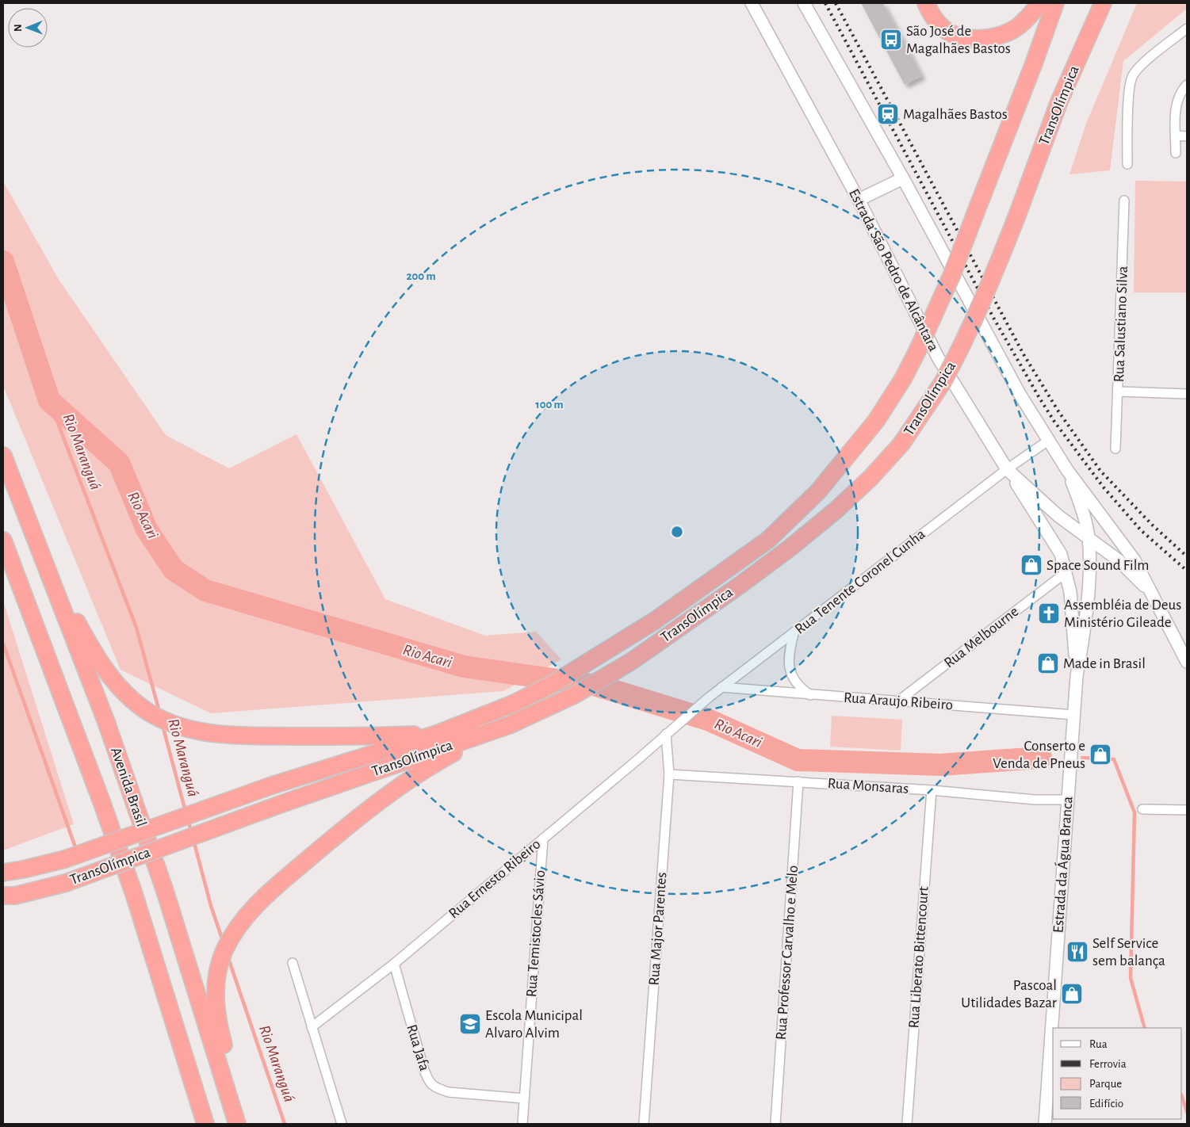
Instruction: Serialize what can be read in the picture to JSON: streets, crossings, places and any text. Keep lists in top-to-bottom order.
{
  "streets": {
    "highway": ["TransOlímpica", "Avenida Brasil"],
    "street": [
      "Estrada São Pedro de Alcântara",
      "Rua Salustiano Silva",
      "Rua Tenente Coronel Cunha",
      "Rua Melbourne",
      "Rua Araujo Ribeiro",
      "Rua Monsaras",
      "Estrada da Água Branca",
      "Rua Ernesto Ribeiro",
      "Rua Major Parentes",
      "Rua Temistocles Sávio",
      "Rua Professor Carvalho e Melo",
      "Rua Liberato Bittencourt",
      "Rua Jafa"
    ]
  },
  "crossings": [
    ["Estrada São Pedro de Alcântara", "Rua Tenente Coronel Cunha"],
    ["Estrada São Pedro de Alcântara", "Estrada da Água Branca"],
    ["Rua Tenente Coronel Cunha", "Rua Araujo Ribeiro"],
    ["Rua Tenente Coronel Cunha", "Estrada da Água Branca"],
    ["Rua Tenente Coronel Cunha", "Rua Ernesto Ribeiro"],
    ["Rua Melbourne", "Rua Araujo Ribeiro"],
    ["Rua Melbourne", "Estrada da Água Branca"],
    ["Rua Araujo Ribeiro", "Estrada da Água Branca"],
    ["Rua Monsaras", "Estrada da Água Branca"],
    ["Rua Monsaras", "Rua Major Parentes"],
    ["Rua Monsaras", "Rua Professor Carvalho e Melo"],
    ["Rua Monsaras", "Rua Liberato Bittencourt"],
    ["Rua Ernesto Ribeiro", "Rua Major Parentes"],
    ["Rua Ernesto Ribeiro", "Rua Temistocles Sávio"],
    ["Rua Ernesto Ribeiro", "Rua Jafa"],
    ["Rua Temistocles Sávio", "Rua Jafa"]
  ],
  "water": ["Rio Maranguá", "Rio Acari"],
  "places": {
    "bus stop": ["São José de Magalhães Bastos"],
    "station": ["Magalhães Bastos"],
    "shop": [
      "Space Sound Film",
      "Made in Brasil",
      "Conserto e Venda de Pneus",
      "Pascoal Utilidades Bazar"
    ],
    "church": ["Assembléia de Deus Ministério Gileade"],
    "restaurant": ["Self Service sem balança"],
    "school or university": ["Escola Municipal Alvaro Alvim"]
  },
  "legend": [
    "Rua",
    "Ferrovia",
    "Parque",
    "Edifício"
  ],
  "north": "left",
  "rings": ["200 m", "100 m"]
}
